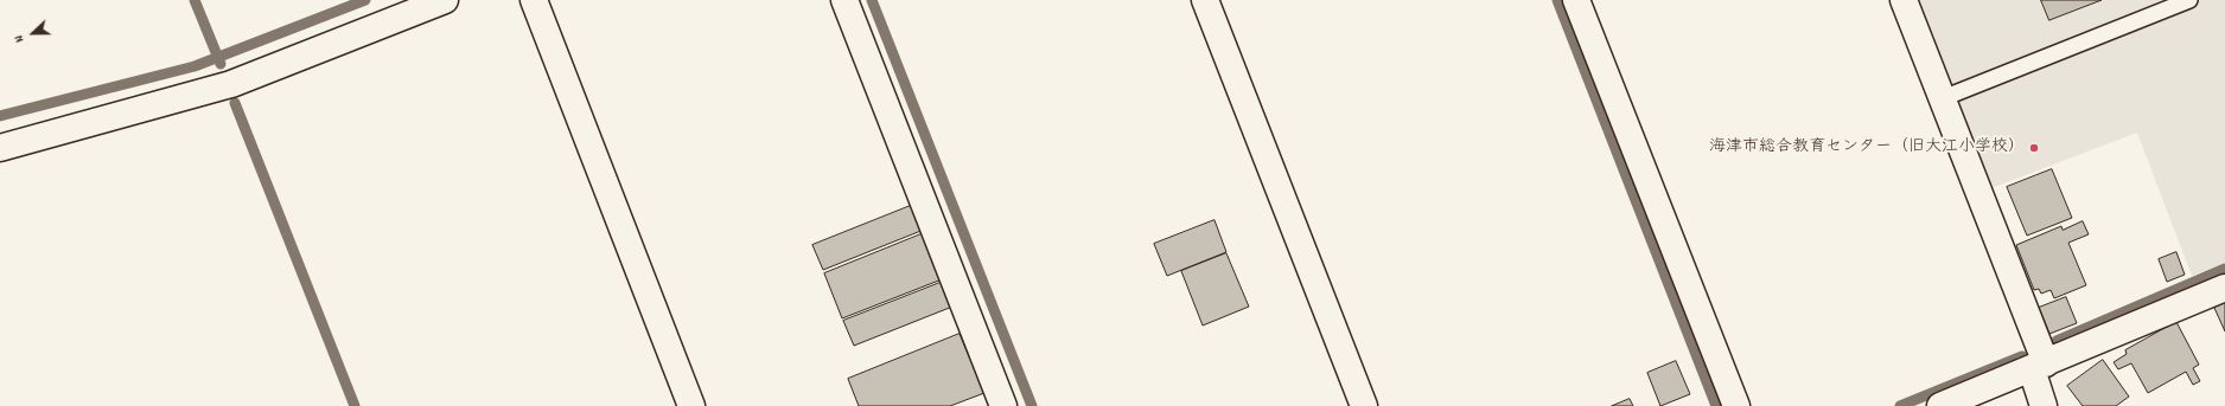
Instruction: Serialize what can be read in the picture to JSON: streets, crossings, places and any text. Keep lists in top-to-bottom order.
{
  "places": ["海津市総合教育センター（旧大江小学校）"],
  "north": "left"
}
